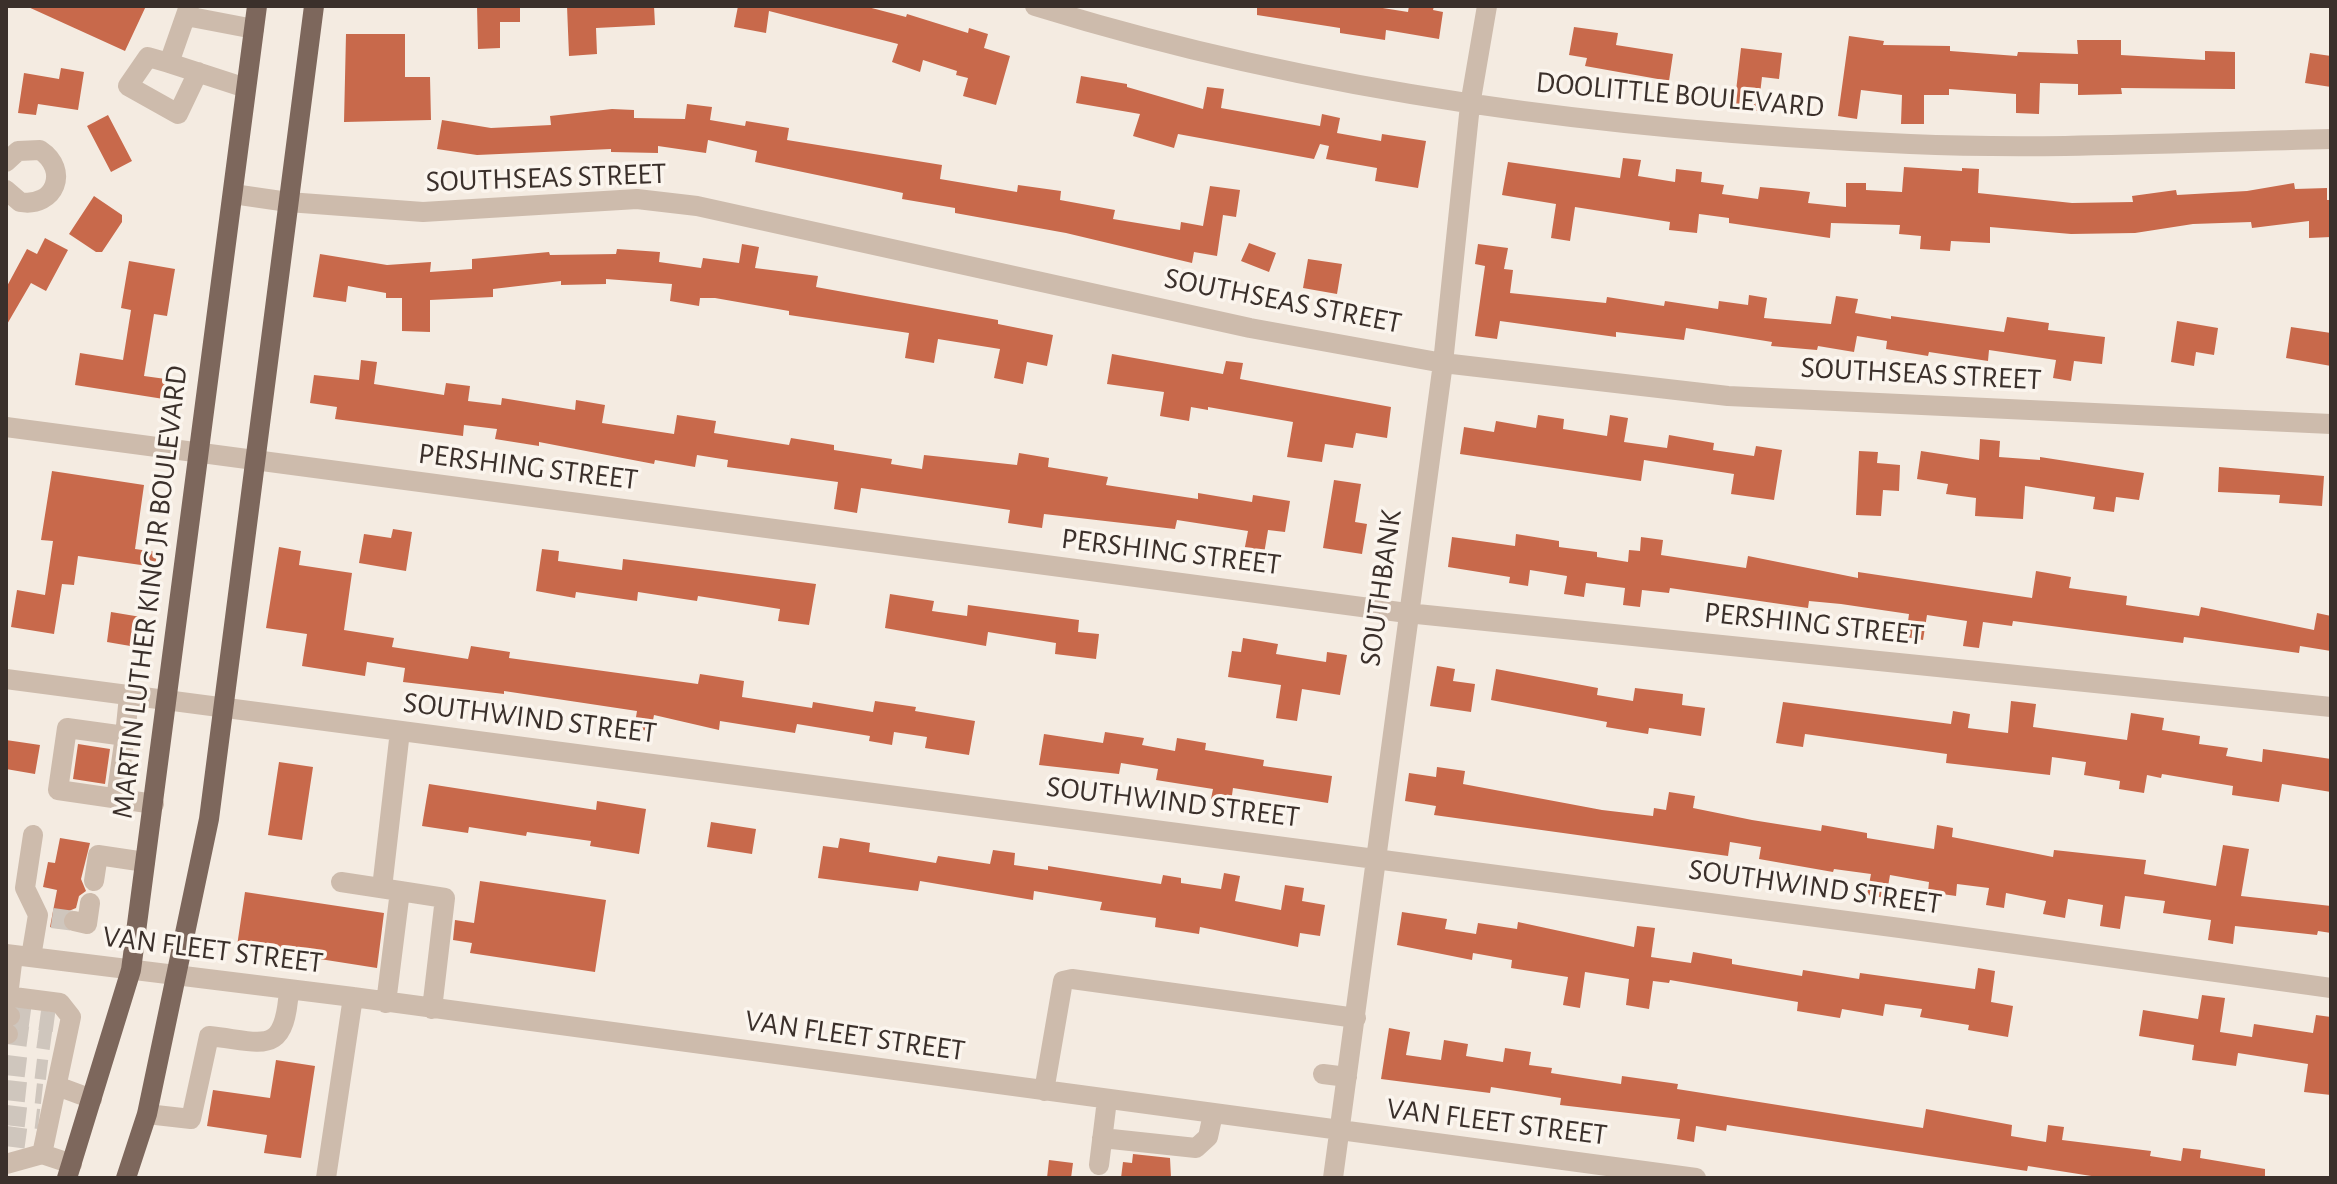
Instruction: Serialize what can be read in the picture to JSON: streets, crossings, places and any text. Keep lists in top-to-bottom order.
{
  "streets": {
    "main road": ["MARTIN LUTHER KING JR BOULEVARD"],
    "street": [
      "DOOLITTLE BOULEVARD",
      "SOUTHSEAS STREET",
      "PERSHING STREET",
      "SOUTHBANK",
      "SOUTHWIND STREET",
      "VAN FLEET STREET"
    ]
  },
  "crossings": [
    ["DOOLITTLE BOULEVARD", "SOUTHBANK"],
    ["SOUTHSEAS STREET", "SOUTHBANK"],
    ["SOUTHSEAS STREET", "MARTIN LUTHER KING JR BOULEVARD"],
    ["PERSHING STREET", "SOUTHBANK"],
    ["PERSHING STREET", "MARTIN LUTHER KING JR BOULEVARD"],
    ["SOUTHBANK", "SOUTHWIND STREET"],
    ["SOUTHBANK", "VAN FLEET STREET"],
    ["MARTIN LUTHER KING JR BOULEVARD", "SOUTHWIND STREET"],
    ["MARTIN LUTHER KING JR BOULEVARD", "VAN FLEET STREET"]
  ]
}
